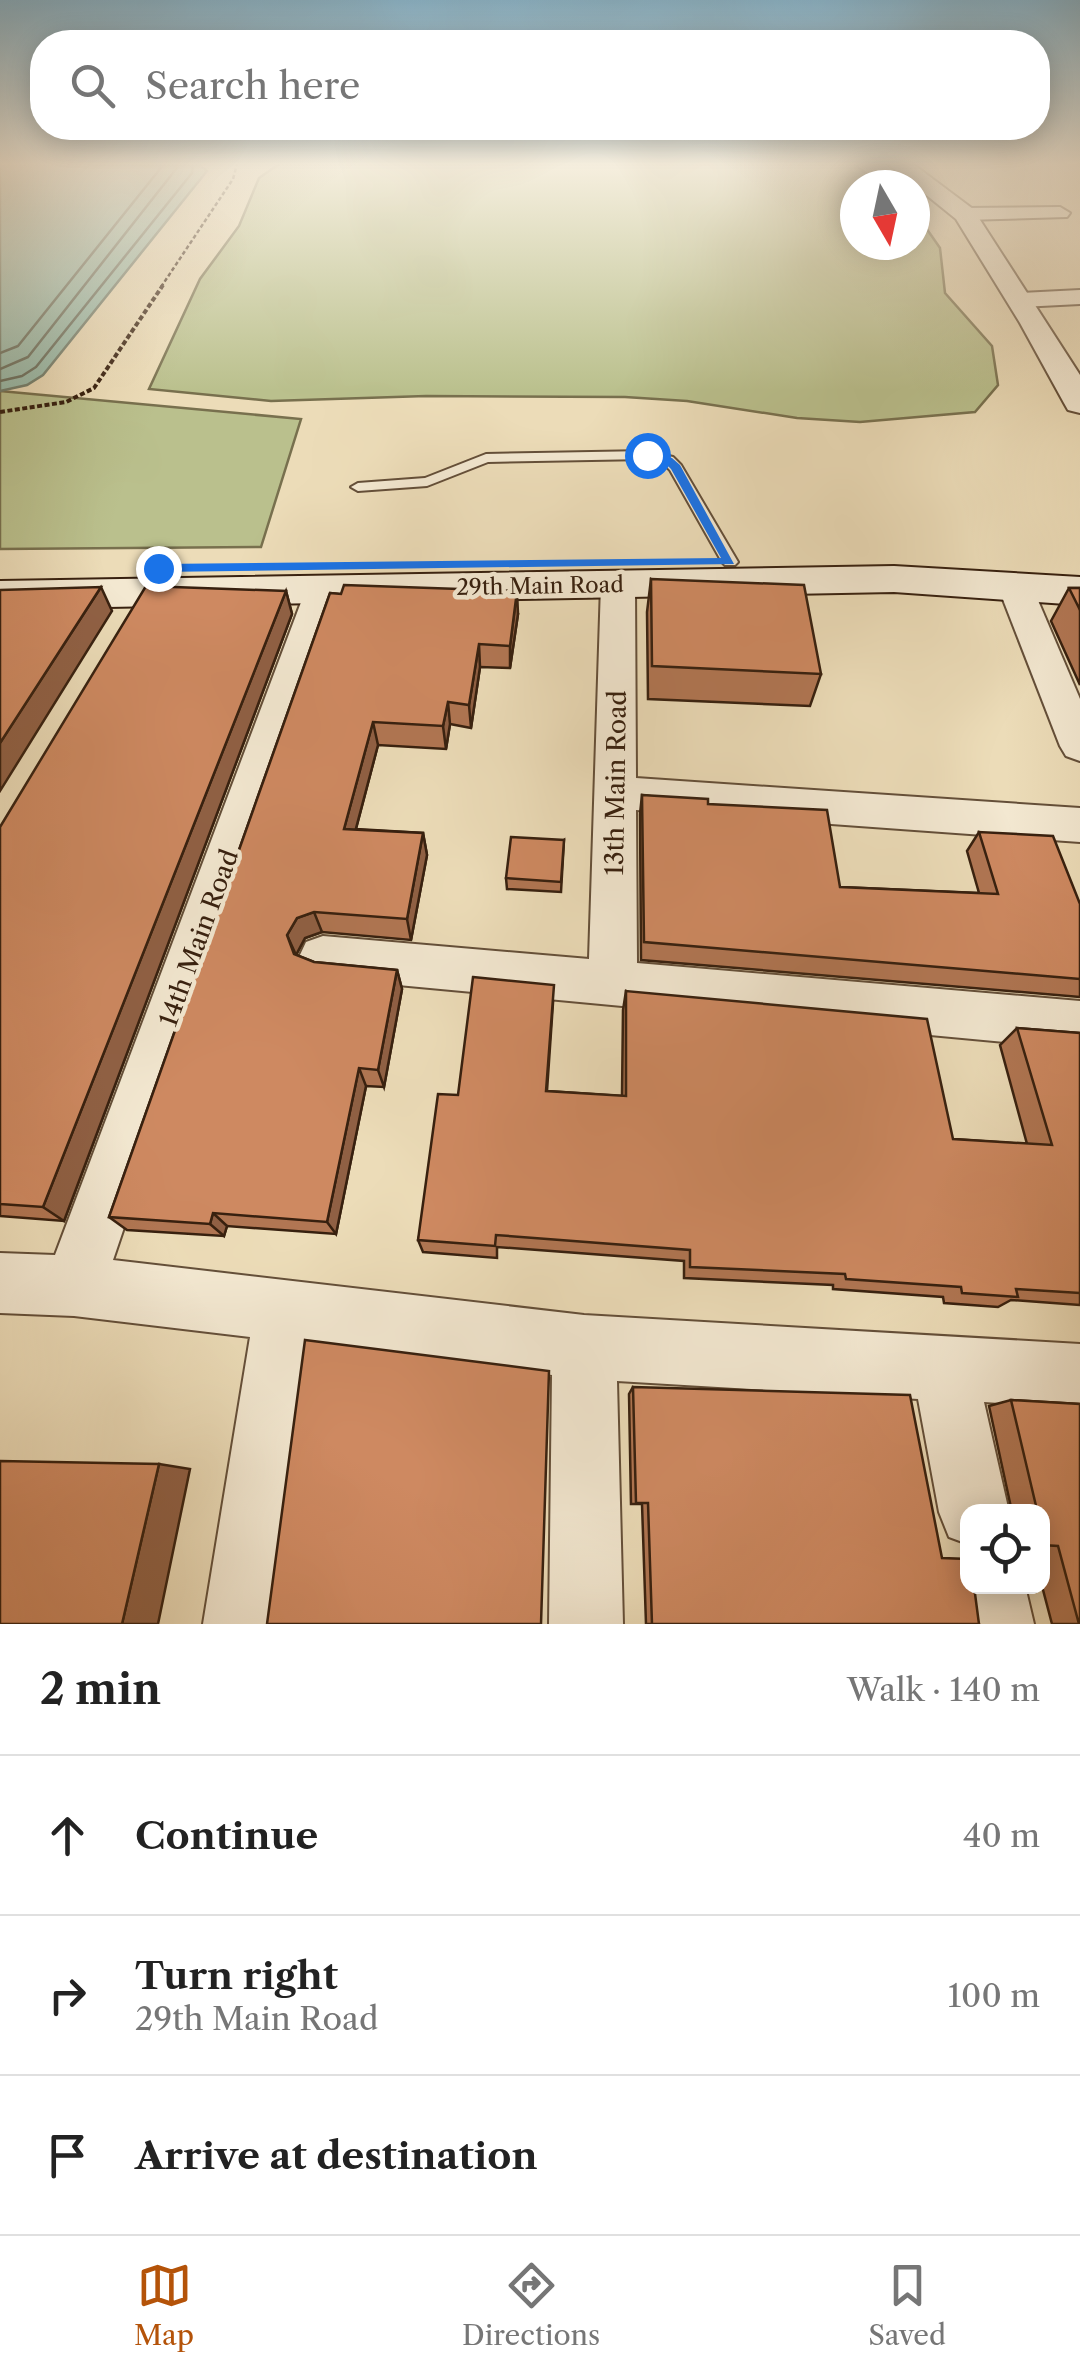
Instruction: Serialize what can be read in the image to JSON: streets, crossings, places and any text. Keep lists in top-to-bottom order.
{
  "streets": {
    "main road": ["29th Main Road"],
    "street": ["13th Main Road", "14th Main Road"]
  },
  "crossings": [
    ["29th Main Road", "13th Main Road"],
    ["29th Main Road", "14th Main Road"]
  ],
  "north": "bottom",
  "page": {
    "search": "Search here",
    "heading": ["2 min", "Walk · 140 m"],
    "list": [
      ["Continue", "40 m"],
      ["Turn right", "29th Main Road", "100 m"],
      "Arrive at destination"
    ],
    "nav": ["Map", "Directions", "Saved"]
  }
}
